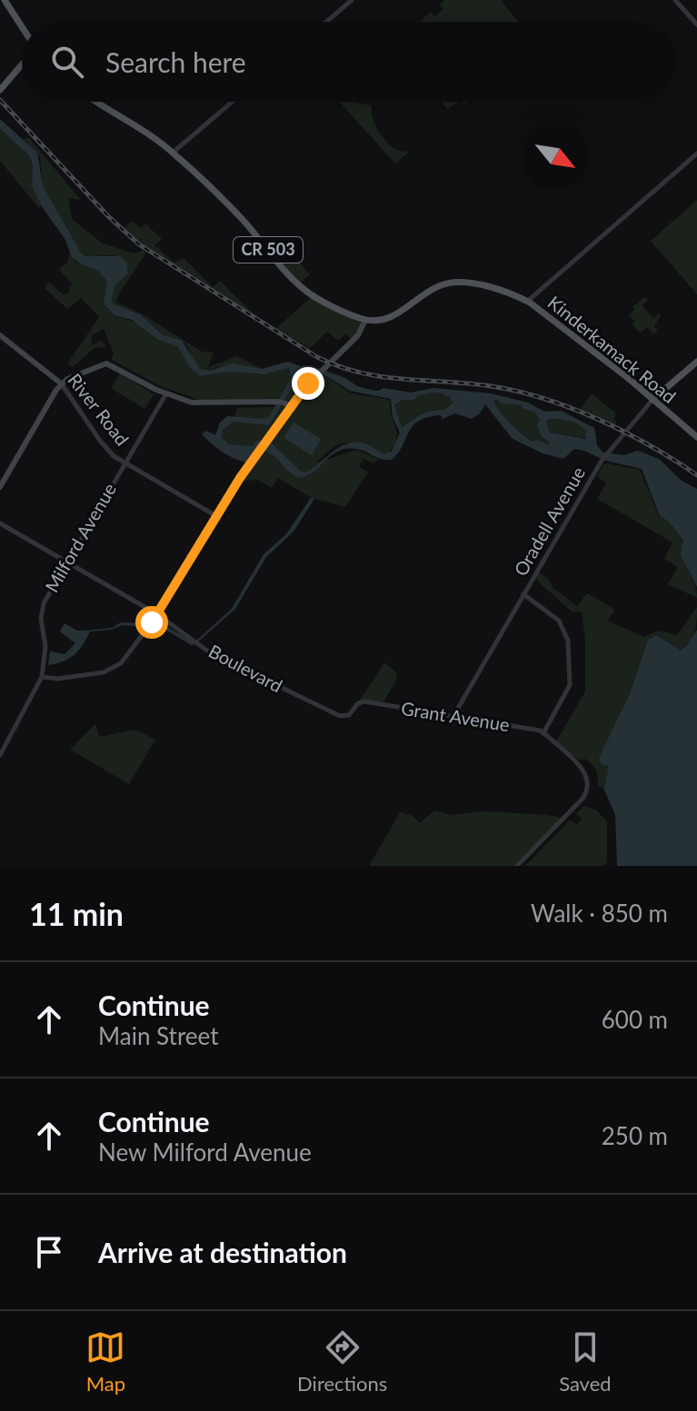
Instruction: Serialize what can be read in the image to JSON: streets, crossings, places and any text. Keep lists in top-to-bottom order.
{
  "streets": {
    "main road": [
      "CR 503",
      "Kinderkamack Road",
      "River Road",
      "Oradell Avenue"
    ],
    "street": ["Milford Avenue", "Boulevard", "Grant Avenue"]
  },
  "crossings": [
    ["Kinderkamack Road", "Oradell Avenue"],
    ["River Road", "Milford Avenue"],
    ["Oradell Avenue", "Grant Avenue"],
    ["Milford Avenue", "Boulevard"],
    ["Boulevard", "Grant Avenue"]
  ],
  "north": "bottom right",
  "page": {
    "search": "Search here",
    "heading": ["11 min", "Walk · 850 m"],
    "list": [
      ["Continue", "Main Street", "600 m"],
      ["Continue", "New Milford Avenue", "250 m"],
      "Arrive at destination"
    ],
    "nav": ["Map", "Directions", "Saved"]
  }
}
